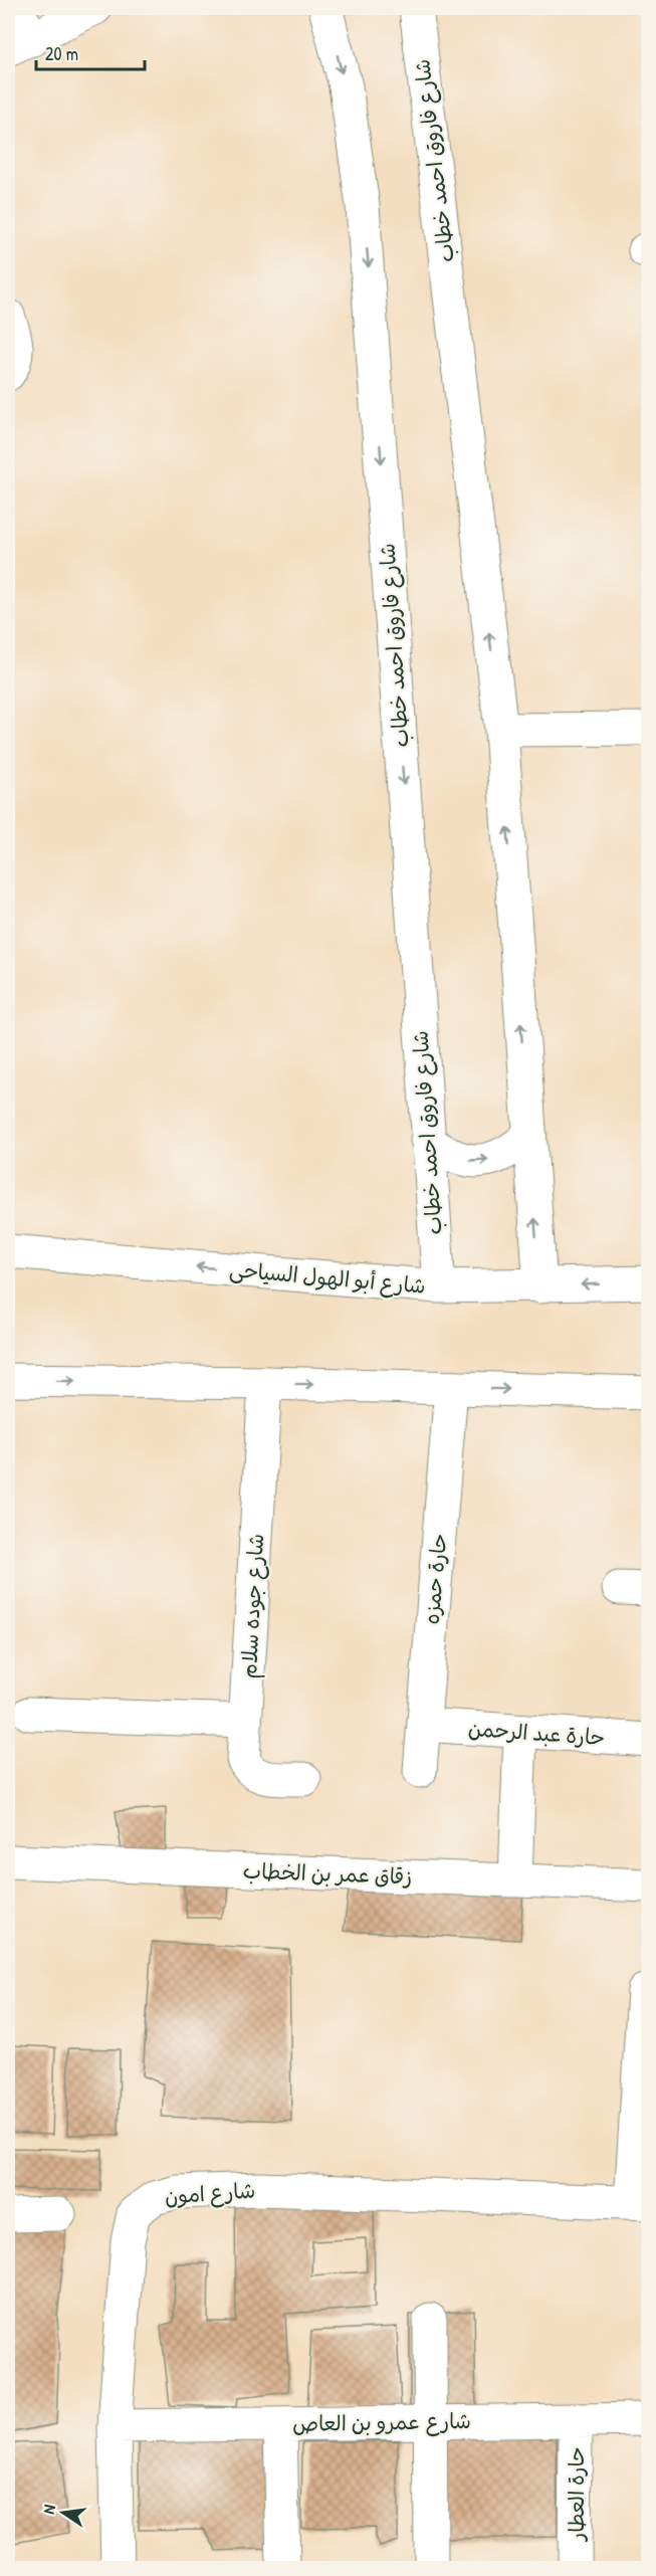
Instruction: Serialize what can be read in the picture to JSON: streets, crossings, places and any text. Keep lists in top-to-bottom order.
{
  "streets": {
    "street": [
      "شارع فاروق احمد خطاب",
      "شارع أبو الهول السياحى",
      "حارة حمزه",
      "شارع جوده سلام",
      "حارة عبد الرحمن",
      "زقاق عمر بن الخطاب",
      "شارع امون",
      "شارع عمرو بن العاص",
      "حارة العطار"
    ]
  },
  "crossings": [
    ["شارع فاروق احمد خطاب", "شارع أبو الهول السياحى"],
    ["حارة حمزه", "حارة عبد الرحمن"],
    ["شارع امون", "شارع عمرو بن العاص"],
    ["شارع عمرو بن العاص", "حارة العطار"]
  ],
  "scale_bar": "20 m",
  "north": "left"
}
